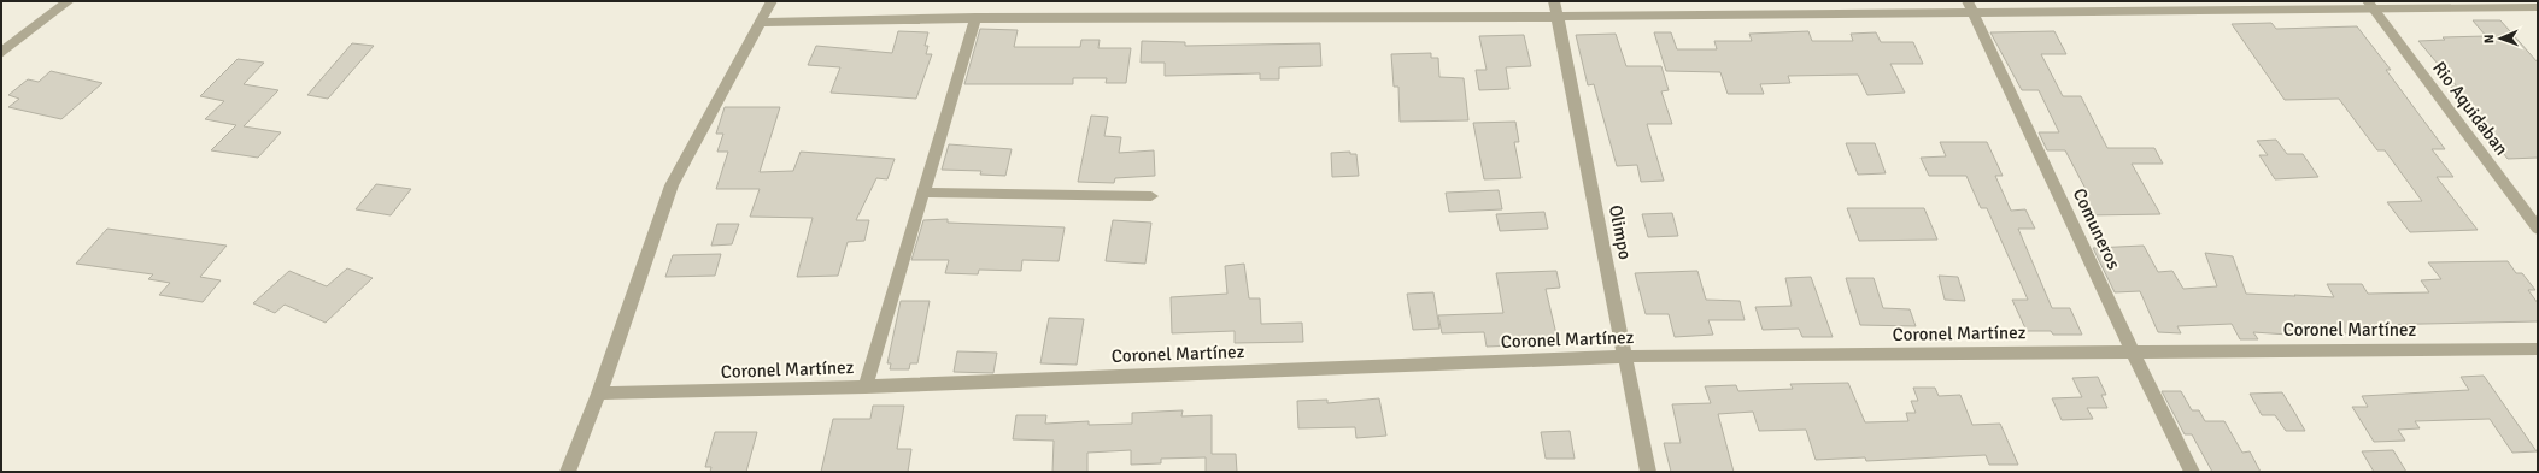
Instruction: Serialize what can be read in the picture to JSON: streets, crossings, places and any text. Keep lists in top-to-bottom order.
{
  "streets": {
    "street": [
      "Rio Aquidaban",
      "Comuneros",
      "Olimpo",
      "Coronel Martínez"
    ]
  },
  "crossings": [
    ["Comuneros", "Coronel Martínez"],
    ["Olimpo", "Coronel Martínez"]
  ],
  "north": "left"
}
